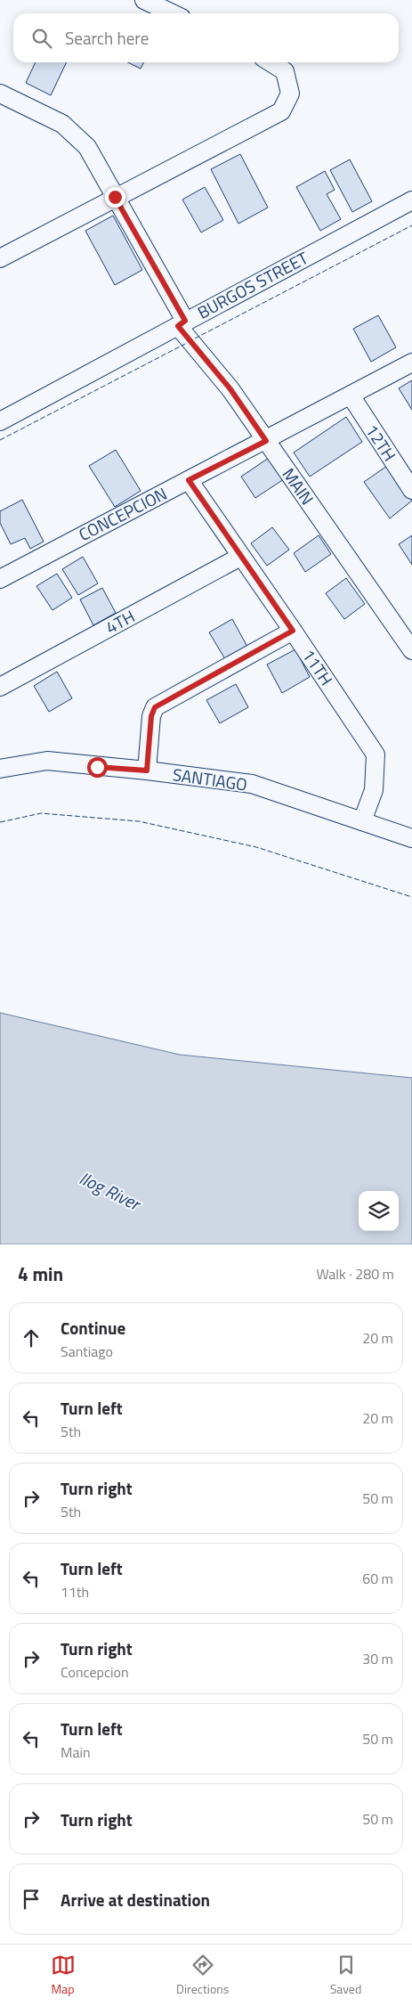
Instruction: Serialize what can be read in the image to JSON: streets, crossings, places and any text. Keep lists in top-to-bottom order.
{
  "streets": {
    "street": [
      "BURGOS STREET",
      "12TH",
      "MAIN",
      "CONCEPCION",
      "4TH",
      "11TH",
      "SANTIAGO"
    ]
  },
  "crossings": [
    ["BURGOS STREET", "MAIN"],
    ["12TH", "CONCEPCION"],
    ["MAIN", "CONCEPCION"],
    ["CONCEPCION", "11TH"],
    ["4TH", "11TH"],
    ["11TH", "SANTIAGO"]
  ],
  "water": ["Ilog River"],
  "page": {
    "search": "Search here",
    "heading": ["4 min", "Walk · 280 m"],
    "list": [
      ["Continue", "Santiago", "20 m"],
      ["Turn left", "5th", "20 m"],
      ["Turn right", "5th", "50 m"],
      ["Turn left", "11th", "60 m"],
      ["Turn right", "Concepcion", "30 m"],
      ["Turn left", "Main", "50 m"],
      ["Turn right", "50 m"],
      "Arrive at destination"
    ],
    "nav": ["Map", "Directions", "Saved"]
  }
}
